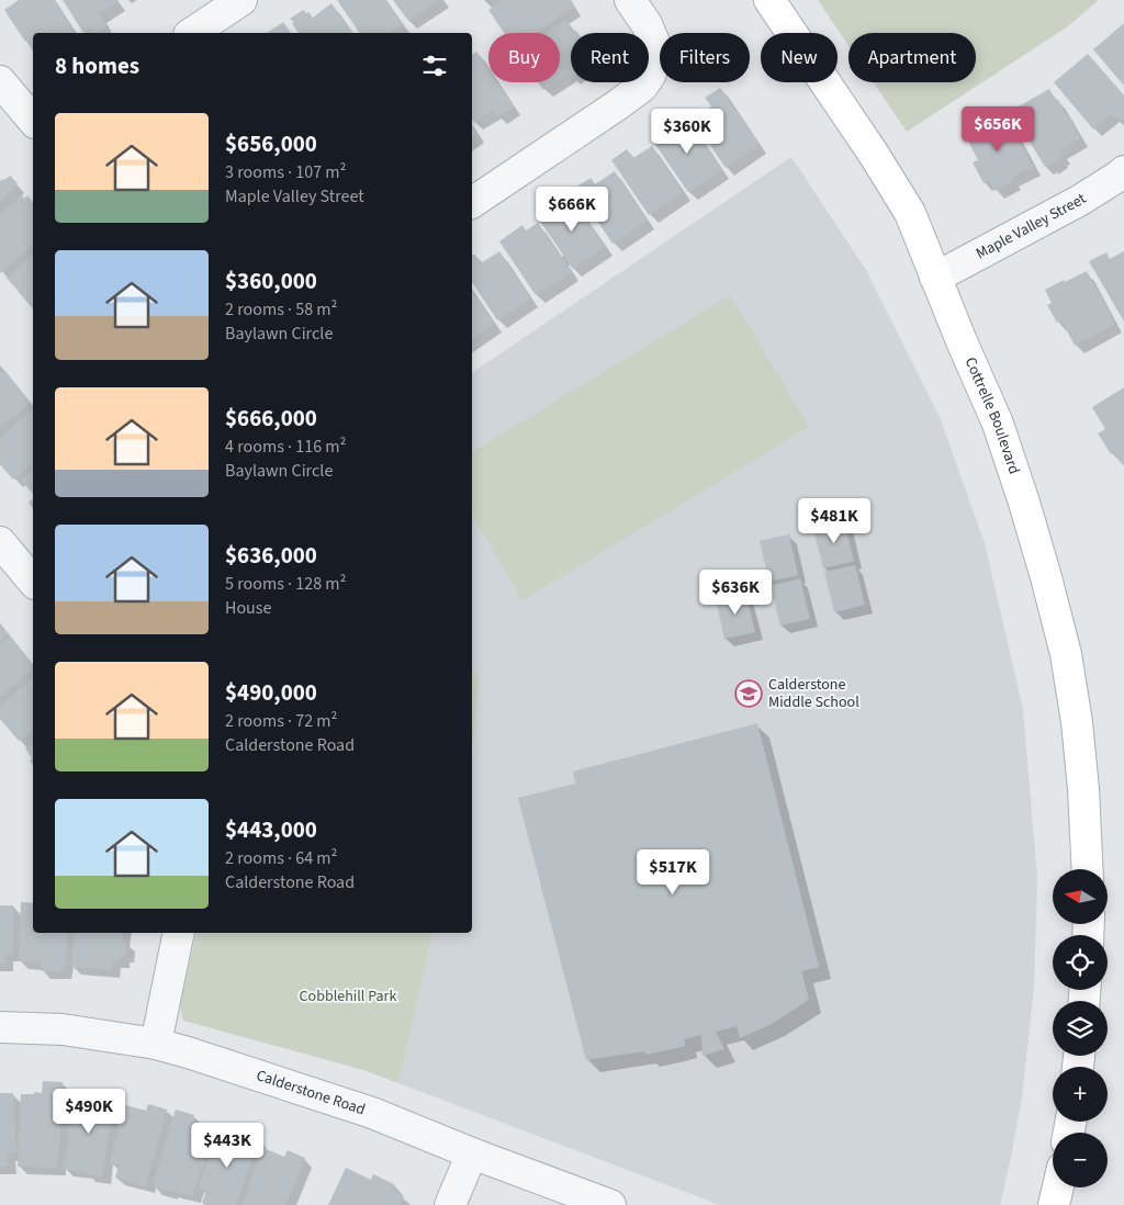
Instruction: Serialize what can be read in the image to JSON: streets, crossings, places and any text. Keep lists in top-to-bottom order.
{
  "streets": {
    "main road": ["Cottrelle Boulevard"],
    "street": ["Maple Valley Street", "Calderstone Road"]
  },
  "crossings": [
    ["Maple Valley Street", "Cottrelle Boulevard"]
  ],
  "parks": ["Cobblehill Park"],
  "places": {
    "school or university": ["Calderstone Middle School"]
  },
  "north": "left",
  "page": {
    "chip": [
      "Buy",
      "Rent",
      "Filters",
      "New",
      "Apartment"
    ],
    "heading": "8 homes",
    "list": [
      {
        "name": "$656,000",
        "note": "3 rooms · 107 m² · Maple Valley Street"
      },
      {
        "name": "$360,000",
        "note": "2 rooms · 58 m² · Baylawn Circle"
      },
      {
        "name": "$666,000",
        "note": "4 rooms · 116 m² · Baylawn Circle"
      },
      {
        "name": "$636,000",
        "note": "5 rooms · 128 m² · House"
      },
      {
        "name": "$490,000",
        "note": "2 rooms · 72 m² · Calderstone Road"
      },
      {
        "name": "$443,000",
        "note": "2 rooms · 64 m² · Calderstone Road"
      }
    ],
    "price": [
      "$656K",
      "$360K",
      "$666K",
      "$481K",
      "$636K",
      "$517K",
      "$490K",
      "$443K"
    ],
    "map_buttons": ["+", "−"]
  }
}
